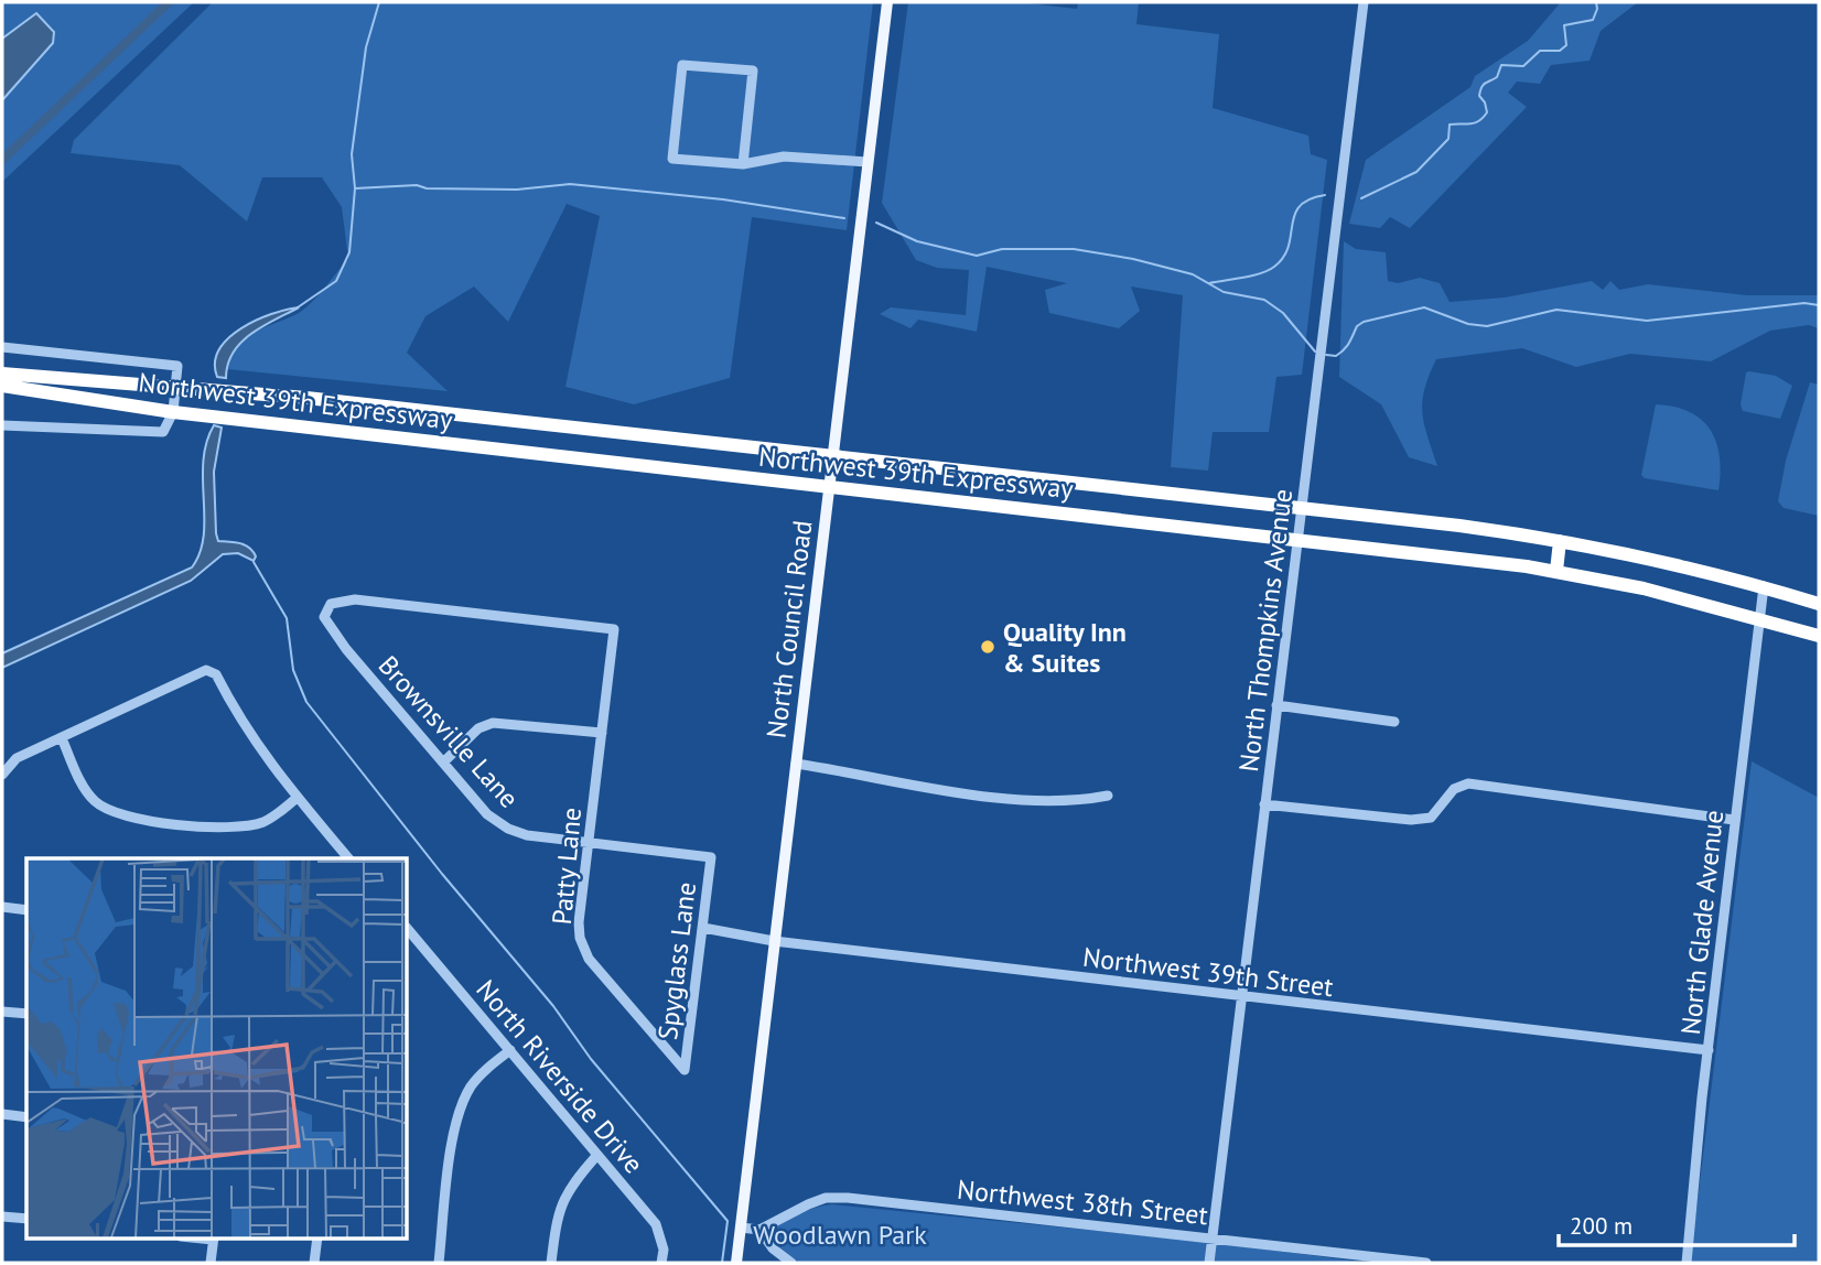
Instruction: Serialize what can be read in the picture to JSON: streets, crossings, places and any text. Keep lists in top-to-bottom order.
{
  "streets": {
    "highway": ["Northwest 39th Expressway"],
    "main road": ["North Council Road"],
    "street": [
      "North Thompkins Avenue",
      "Brownsville Lane",
      "Patty Lane",
      "North Glade Avenue",
      "Spyglass Lane",
      "Northwest 39th Street",
      "North Riverside Drive",
      "Northwest 38th Street"
    ]
  },
  "crossings": [
    ["Northwest 39th Expressway", "North Council Road"],
    ["Northwest 39th Expressway", "North Thompkins Avenue"],
    ["Northwest 39th Expressway", "North Glade Avenue"],
    ["North Council Road", "Northwest 39th Street"],
    ["North Thompkins Avenue", "Northwest 39th Street"],
    ["North Thompkins Avenue", "Northwest 38th Street"],
    ["Brownsville Lane", "Patty Lane"],
    ["Brownsville Lane", "Spyglass Lane"],
    ["Patty Lane", "Spyglass Lane"],
    ["North Glade Avenue", "Northwest 39th Street"],
    ["Spyglass Lane", "Northwest 39th Street"]
  ],
  "parks": ["Woodlawn Park"],
  "places": ["Quality Inn & Suites"],
  "scale_bar": "200 m"
}
